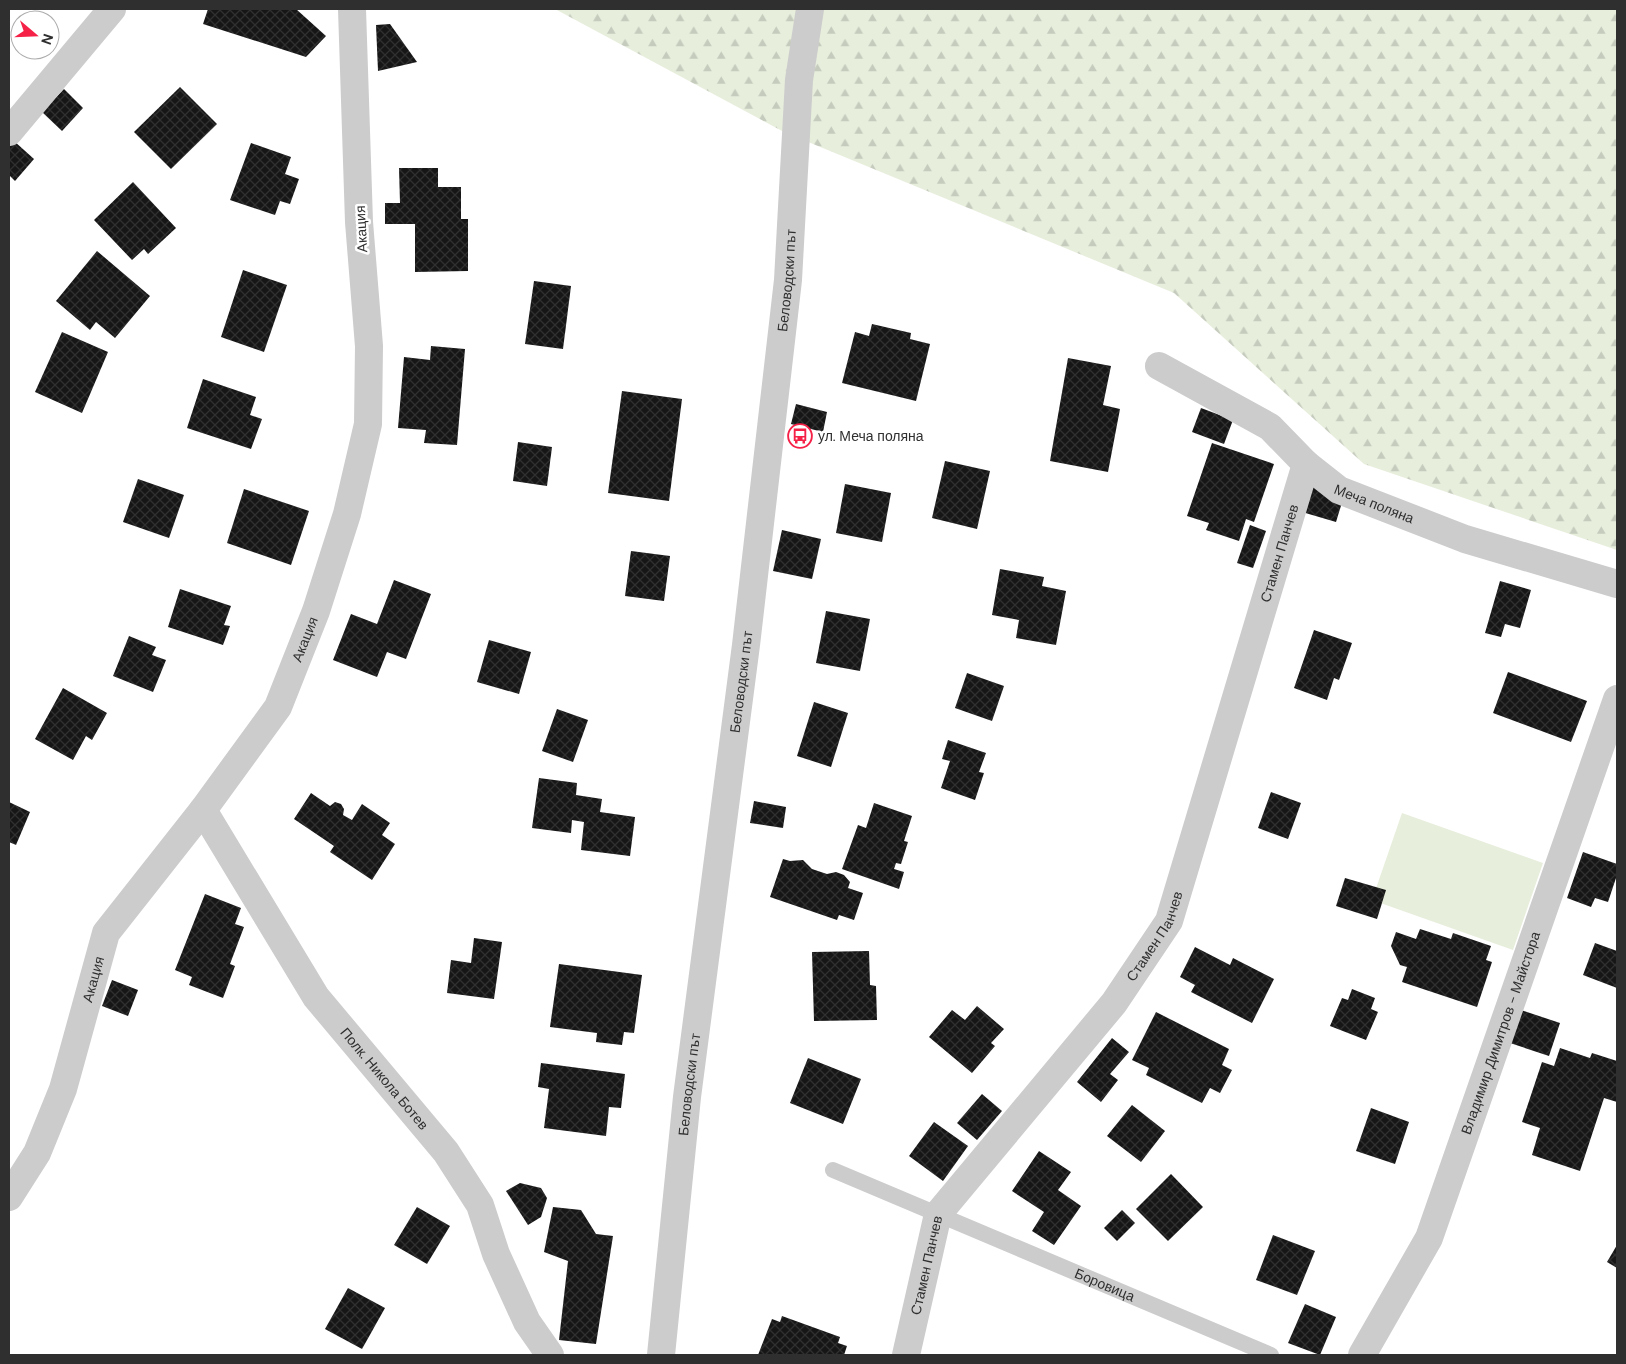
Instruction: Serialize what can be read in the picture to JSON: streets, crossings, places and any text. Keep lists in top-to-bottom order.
{
  "streets": {
    "street": [
      "Акация",
      "Беловодски път",
      "Меча поляна",
      "Стамен Панчев",
      "Владимир Димитров - Майстора",
      "Полк. Никола Ботев"
    ],
    "lane": ["Боровица"]
  },
  "crossings": [
    ["Акация", "Полк. Никола Ботев"],
    ["Меча поляна", "Стамен Панчев"],
    ["Стамен Панчев", "Боровица"]
  ],
  "places": {
    "bus stop": ["ул. Меча поляна"]
  },
  "north": "right"
}
